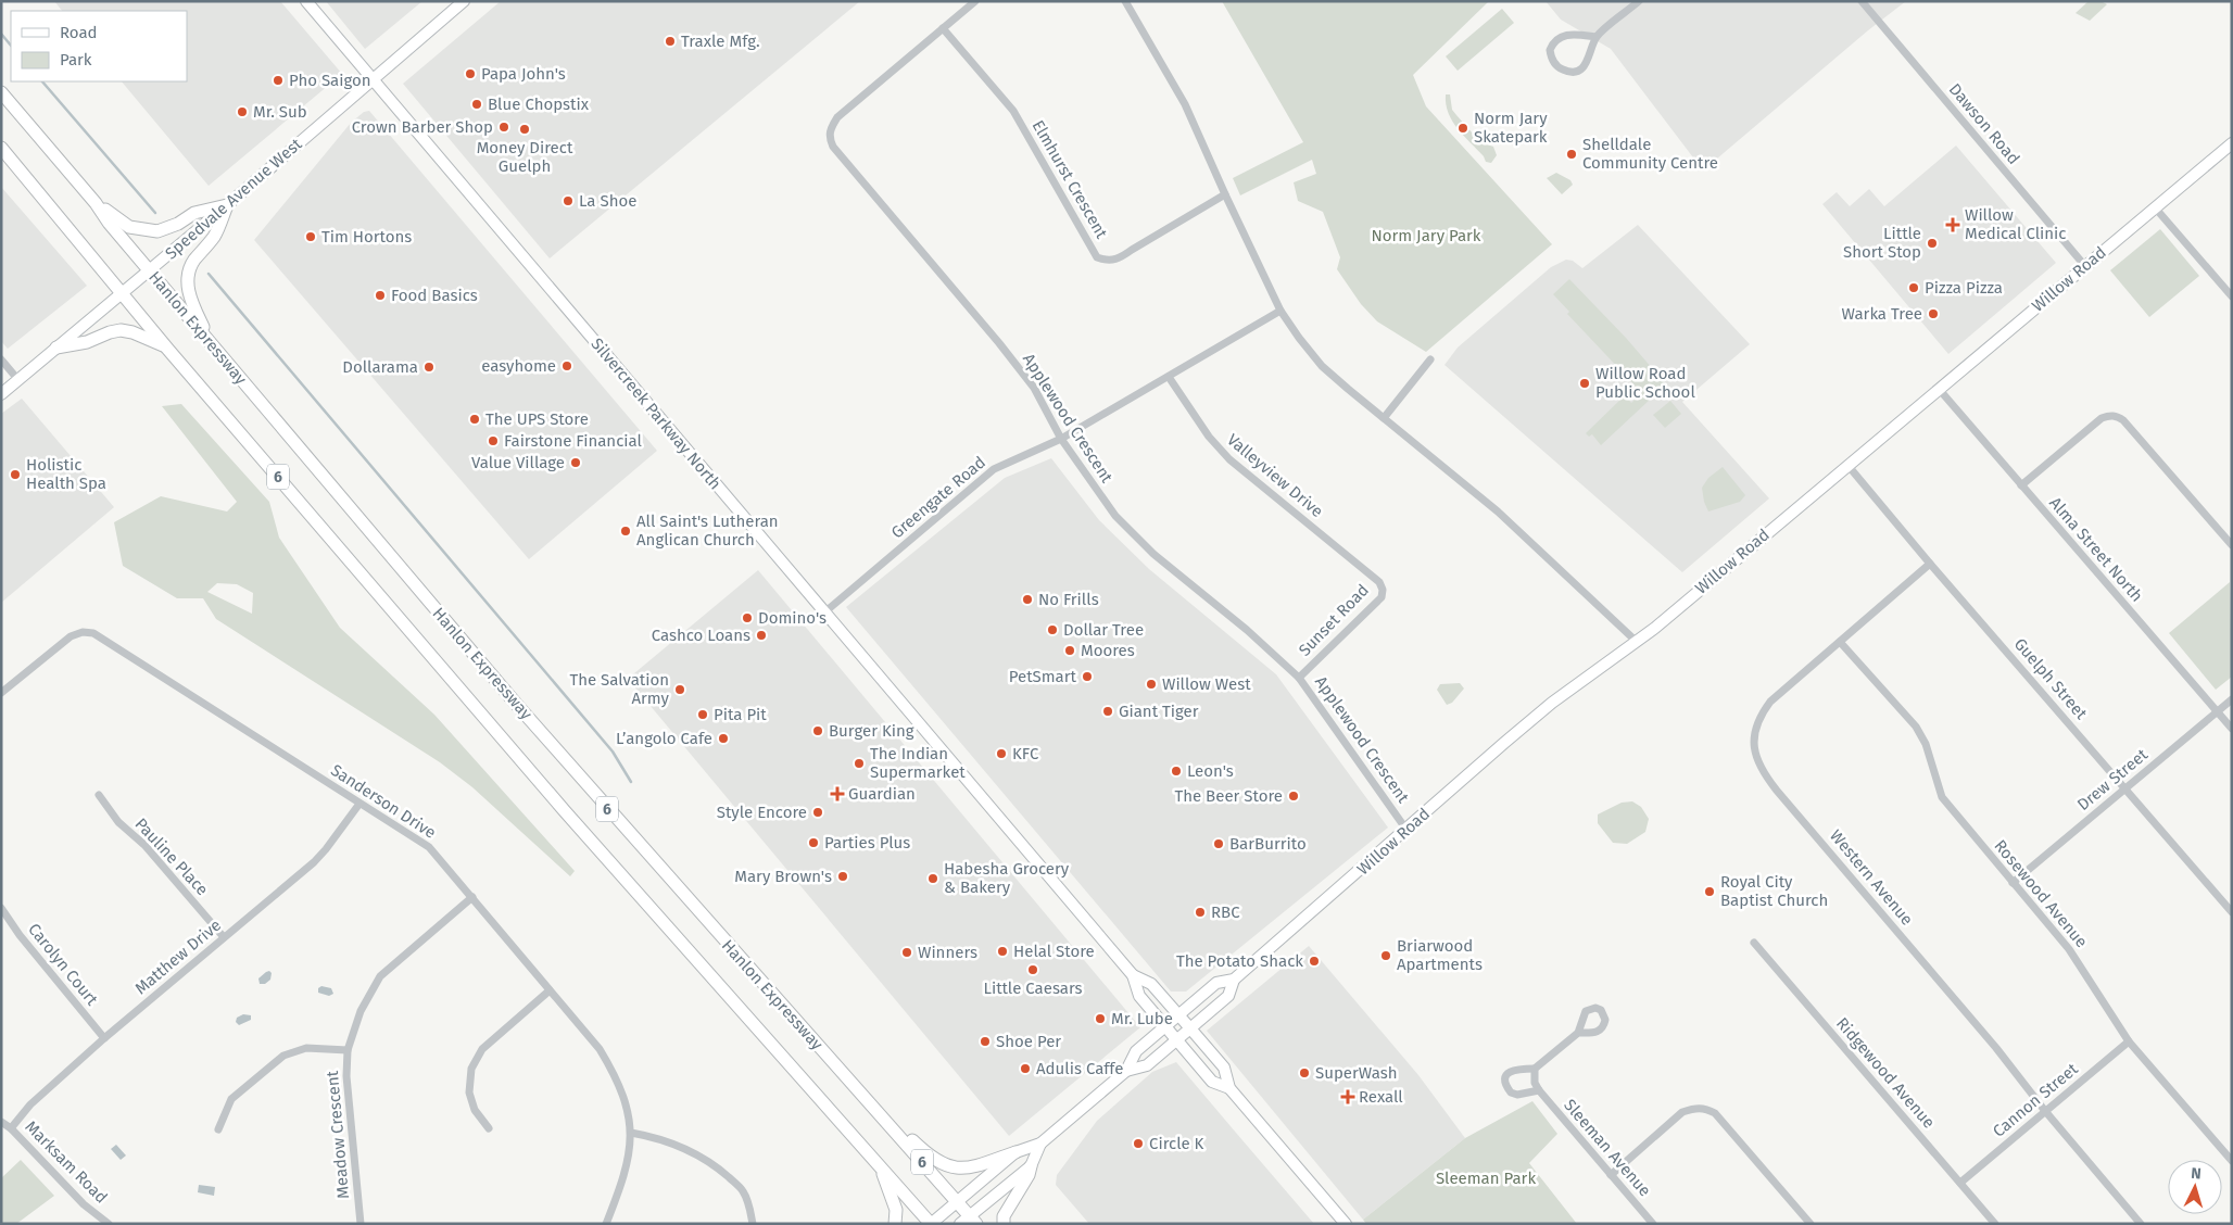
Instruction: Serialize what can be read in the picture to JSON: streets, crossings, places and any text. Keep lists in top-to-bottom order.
{
  "streets": {
    "highway": ["Hanlon Expressway", "6"],
    "main road": ["Speedvale Avenue West", "Willow Road", "Silvercreek Parkway North"],
    "street": [
      "Dawson Road",
      "Elmhurst Crescent",
      "Applewood Crescent",
      "Valleyview Drive",
      "Greengate Road",
      "Alma Street North",
      "Sunset Road",
      "Guelph Street",
      "Drew Street",
      "Sanderson Drive",
      "Pauline Place",
      "Western Avenue",
      "Rosewood Avenue",
      "Matthew Drive",
      "Carolyn Court",
      "Ridgewood Avenue",
      "Cannon Street",
      "Meadow Crescent",
      "Sleeman Avenue",
      "Marksam Road"
    ]
  },
  "crossings": [
    ["Dawson Road", "Willow Road"],
    ["Elmhurst Crescent", "Applewood Crescent"],
    ["Speedvale Avenue West", "Hanlon Expressway"],
    ["Speedvale Avenue West", "Silvercreek Parkway North"],
    ["Willow Road", "Hanlon Expressway"],
    ["Willow Road", "Silvercreek Parkway North"],
    ["Willow Road", "Applewood Crescent"],
    ["Willow Road", "Alma Street North"],
    ["Willow Road", "Guelph Street"],
    ["Silvercreek Parkway North", "Greengate Road"],
    ["Applewood Crescent", "Greengate Road"],
    ["Applewood Crescent", "Sunset Road"],
    ["Valleyview Drive", "Greengate Road"],
    ["Valleyview Drive", "Sunset Road"],
    ["Alma Street North", "Drew Street"],
    ["Guelph Street", "Drew Street"],
    ["Guelph Street", "Western Avenue"],
    ["Drew Street", "Rosewood Avenue"],
    ["Sanderson Drive", "Matthew Drive"],
    ["Sanderson Drive", "Meadow Crescent"],
    ["Pauline Place", "Matthew Drive"],
    ["Western Avenue", "Rosewood Avenue"],
    ["Western Avenue", "Cannon Street"],
    ["Rosewood Avenue", "Cannon Street"],
    ["Matthew Drive", "Carolyn Court"],
    ["Matthew Drive", "Marksam Road"],
    ["Ridgewood Avenue", "Cannon Street"]
  ],
  "parks": ["Norm Jary Park", "Sleeman Park"],
  "places": {
    "other": [
      "Traxle Mfg.",
      "Papa John's",
      "Pho Saigon",
      "Blue Chopstix",
      "Mr. Sub",
      "Crown Barber Shop",
      "Norm Jary Skatepark",
      "Money Direct Guelph",
      "Shelldale Community Centre",
      "La Shoe",
      "Tim Hortons",
      "Little Short Stop",
      "Pizza Pizza",
      "Food Basics",
      "Warka Tree",
      "easyhome",
      "Dollarama",
      "Willow Road Public School",
      "The UPS Store",
      "Fairstone Financial",
      "Value Village",
      "Holistic Health Spa",
      "All Saint's Lutheran Anglican Church",
      "No Frills",
      "Domino's",
      "Dollar Tree",
      "Cashco Loans",
      "Moores",
      "PetSmart",
      "Willow West",
      "The Salvation Army",
      "Giant Tiger",
      "Pita Pit",
      "Burger King",
      "L’angolo Cafe",
      "KFC",
      "The Indian Supermarket",
      "Leon's",
      "The Beer Store",
      "Style Encore",
      "Parties Plus",
      "BarBurrito",
      "Mary Brown's",
      "Habesha Grocery & Bakery",
      "Royal City Baptist Church",
      "RBC",
      "Helal Store",
      "Winners",
      "Briarwood Apartments",
      "The Potato Shack",
      "Little Caesars",
      "Mr. Lube",
      "Shoe Per",
      "Adulis Caffe",
      "SuperWash",
      "Circle K"
    ],
    "health": ["Willow Medical Clinic", "Guardian", "Rexall"]
  },
  "legend": ["Road", "Park"],
  "north": "top"
}
